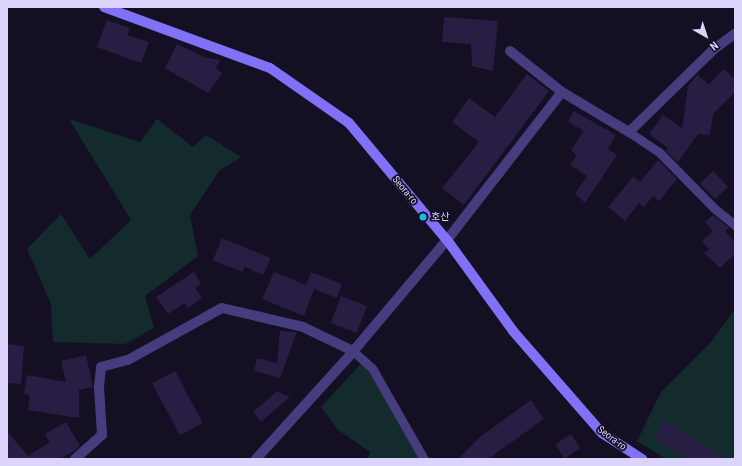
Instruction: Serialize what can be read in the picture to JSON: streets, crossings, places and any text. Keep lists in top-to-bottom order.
{
  "streets": {
    "street": ["Seora-ro"]
  },
  "places": ["호산"],
  "north": "bottom right"
}
